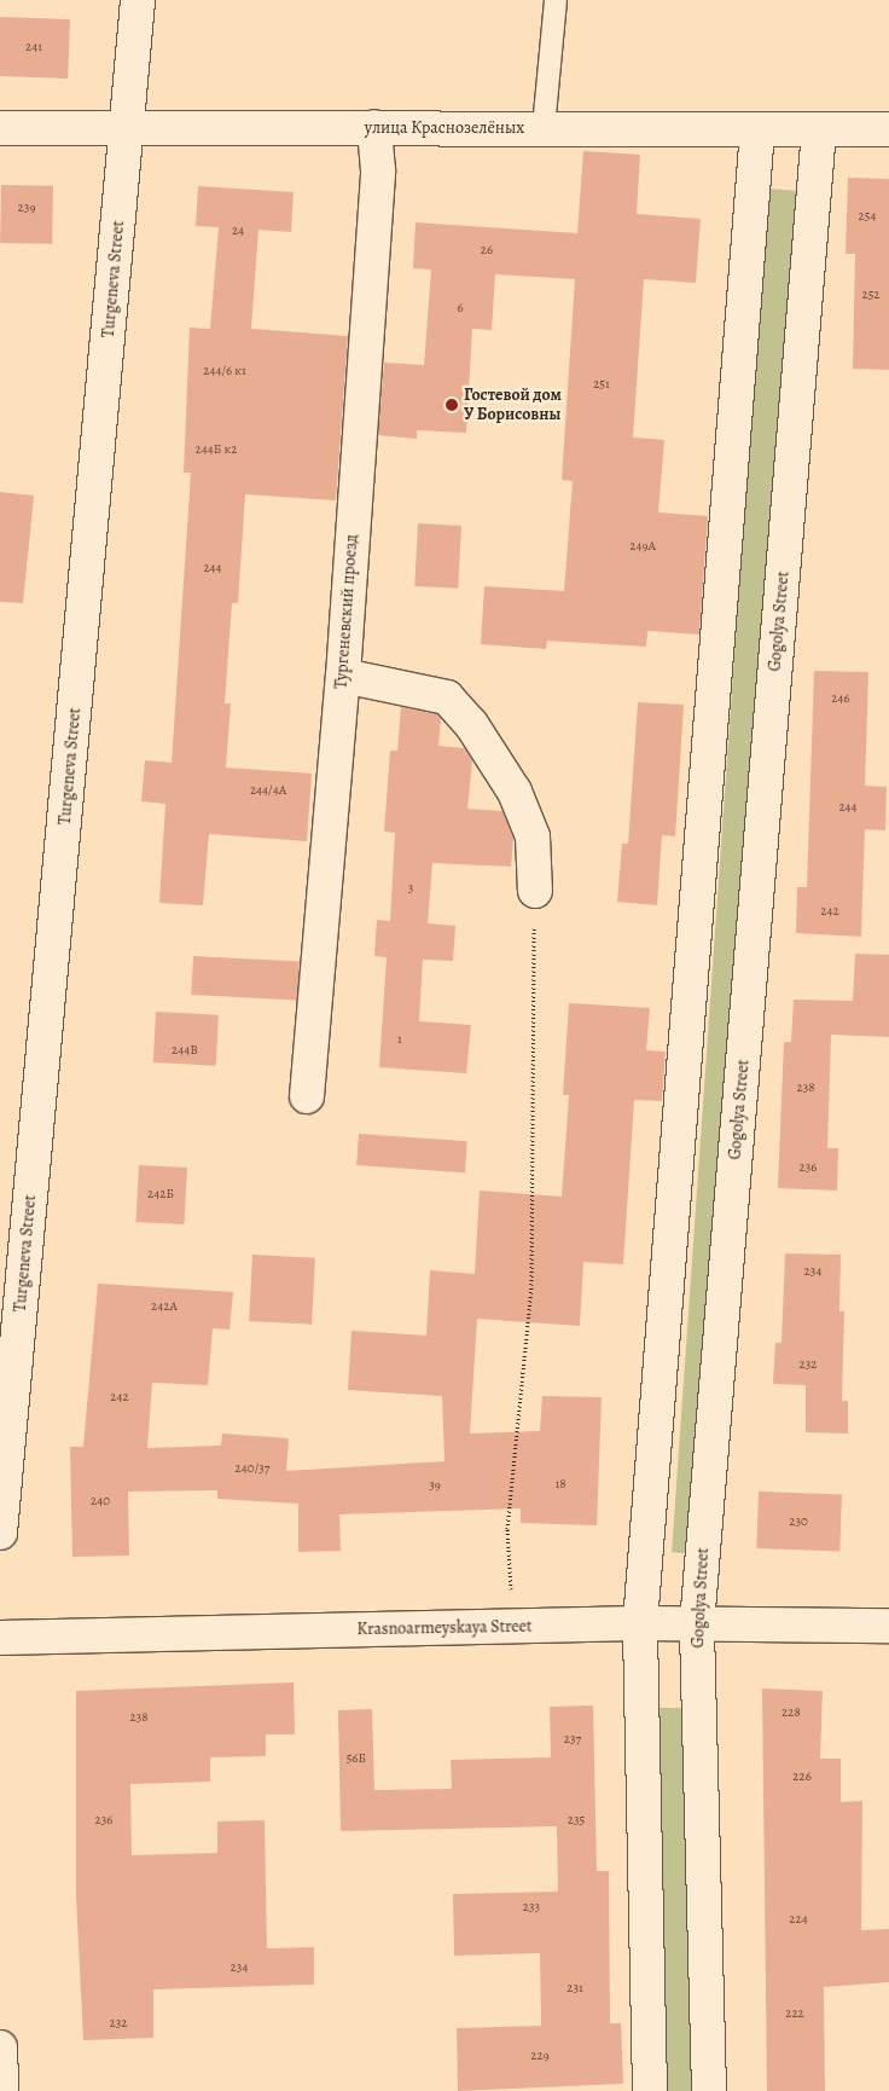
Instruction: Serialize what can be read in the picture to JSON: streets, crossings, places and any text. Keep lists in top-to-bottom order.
{
  "streets": {
    "street": [
      "улица Краснозелёных",
      "Turgeneva Street",
      "Тургеневский проезд",
      "Gogolya Street",
      "Krasnoarmeyskaya Street"
    ]
  },
  "crossings": [
    ["улица Краснозелёных", "Turgeneva Street"],
    ["улица Краснозелёных", "Тургеневский проезд"],
    ["улица Краснозелёных", "Gogolya Street"],
    ["Gogolya Street", "Krasnoarmeyskaya Street"]
  ],
  "places": ["Гостевой дом У Борисовны"],
  "house_numbers": [
    "241",
    "239",
    "254",
    "24",
    "26",
    "252",
    "6",
    "244/6 к1",
    "251",
    "244Б к2",
    "249А",
    "244",
    "246",
    "244/4А",
    "244",
    "3",
    "242",
    "1",
    "244В",
    "238",
    "236",
    "242Б",
    "234",
    "242А",
    "232",
    "242",
    "240/37",
    "18",
    "39",
    "240",
    "230",
    "228",
    "238",
    "237",
    "56Б",
    "226",
    "236",
    "235",
    "233",
    "224",
    "234",
    "231",
    "222",
    "232",
    "229"
  ]
}
